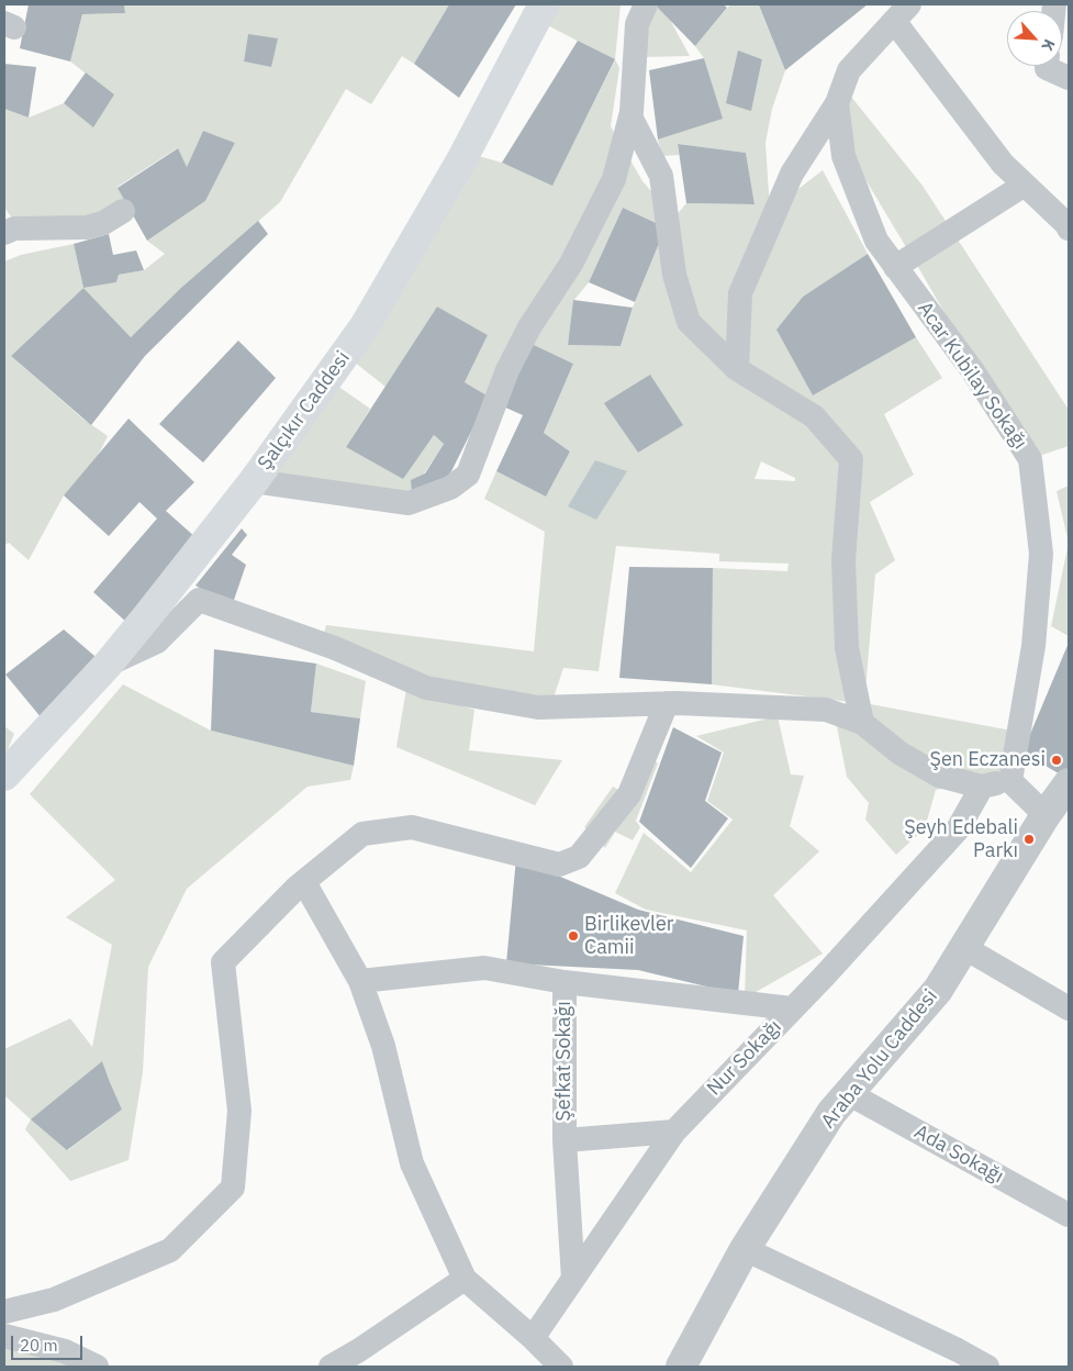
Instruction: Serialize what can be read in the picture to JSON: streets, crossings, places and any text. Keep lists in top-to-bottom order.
{
  "streets": {
    "main road": ["Şalçıkır Caddesi"],
    "street": [
      "Acar Kubilay Sokağı",
      "Nur Sokağı",
      "Araba Yolu Caddesi",
      "Şefkat Sokağı",
      "Ada Sokağı"
    ]
  },
  "crossings": [
    ["Nur Sokağı", "Şefkat Sokağı"],
    ["Araba Yolu Caddesi", "Ada Sokağı"]
  ],
  "places": ["Şen Eczanesi", "Şeyh Edebali Parkı", "Birlikevler Camii"],
  "scale_bar": "20 m",
  "north": "bottom right"
}
